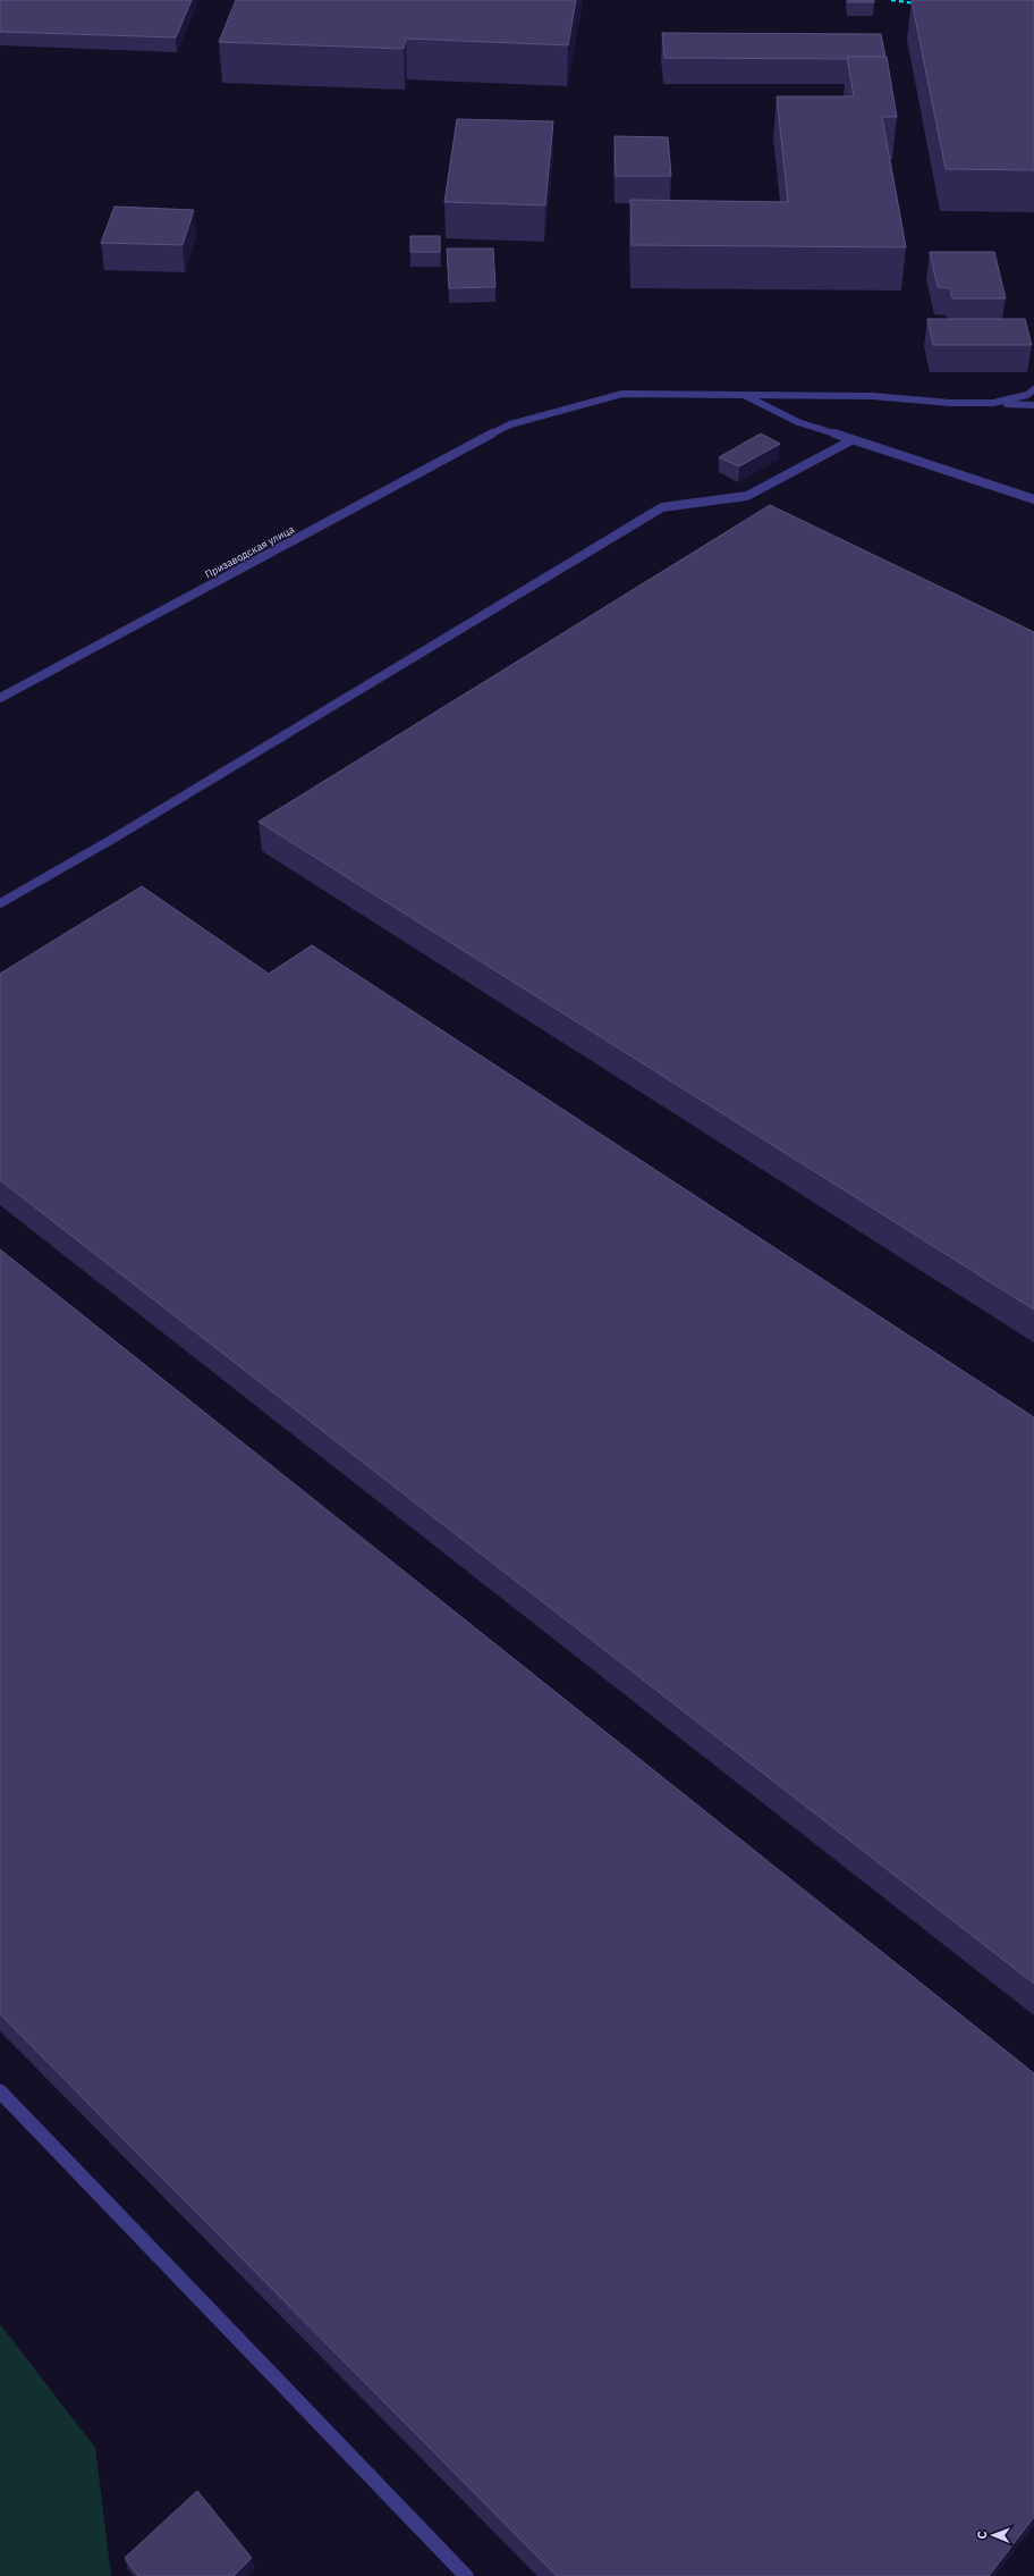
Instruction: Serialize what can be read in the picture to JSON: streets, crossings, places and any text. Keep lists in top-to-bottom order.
{
  "streets": {
    "street": ["Призаводская улица"]
  },
  "north": "left"
}
